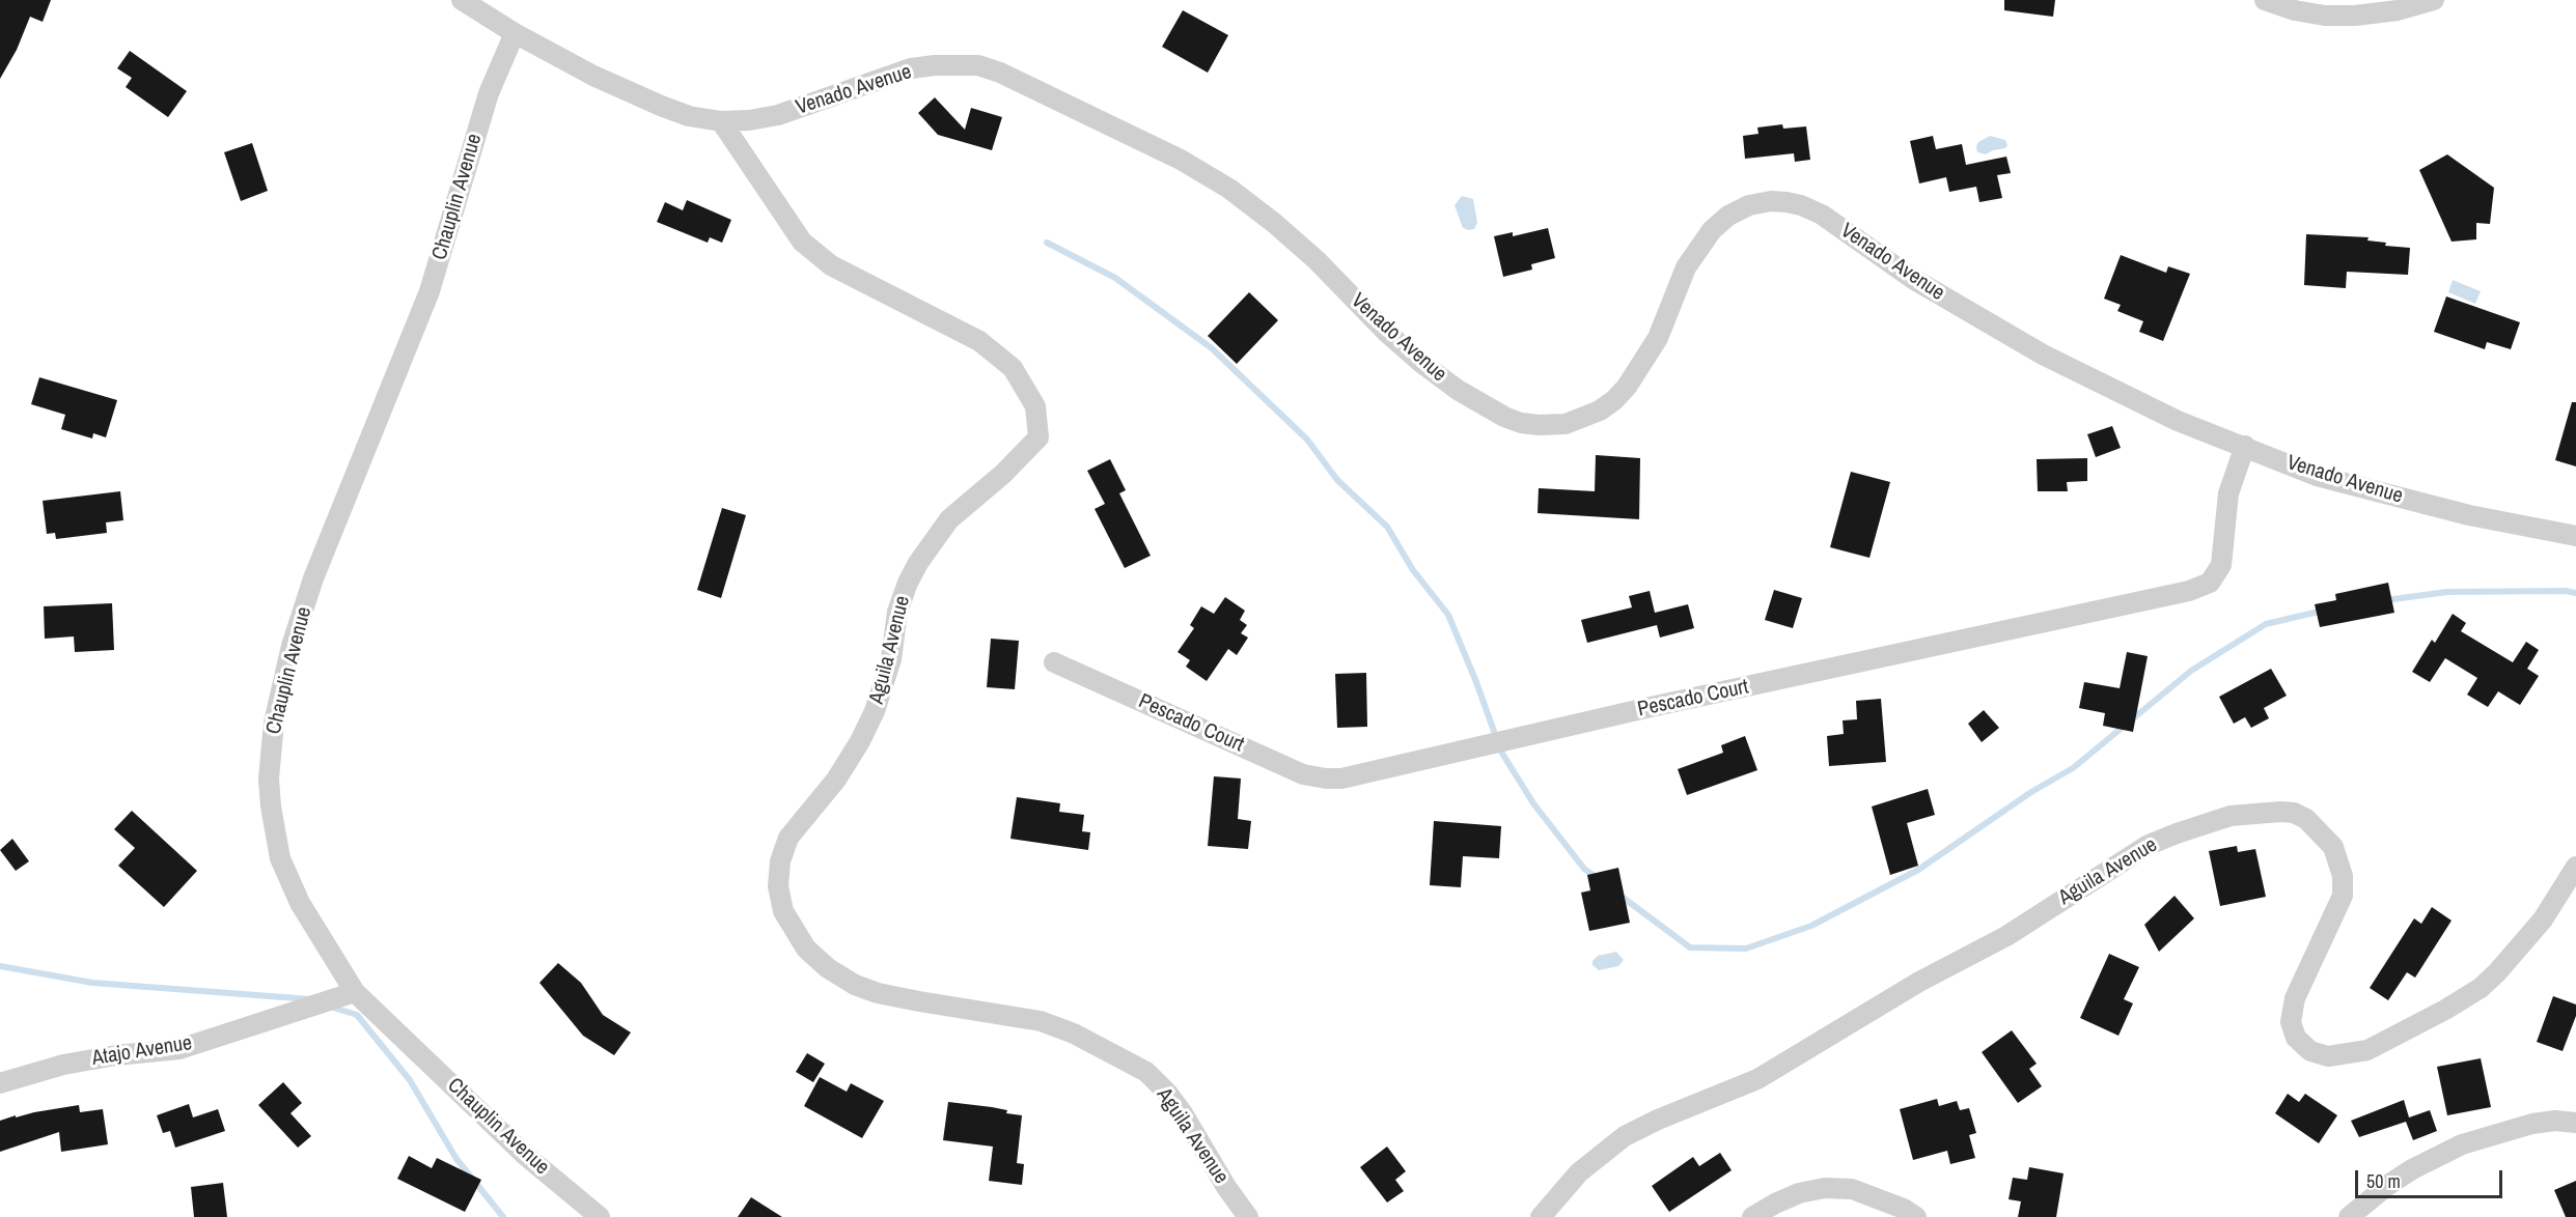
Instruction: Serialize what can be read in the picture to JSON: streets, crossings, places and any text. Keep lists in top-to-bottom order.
{
  "streets": {
    "street": [
      "Venado Avenue",
      "Chauplin Avenue",
      "Aguila Avenue",
      "Pescado Court",
      "Atajo Avenue"
    ]
  },
  "crossings": [
    ["Venado Avenue", "Chauplin Avenue"],
    ["Venado Avenue", "Aguila Avenue"],
    ["Venado Avenue", "Pescado Court"],
    ["Chauplin Avenue", "Atajo Avenue"]
  ],
  "scale_bar": "50 m"
}
